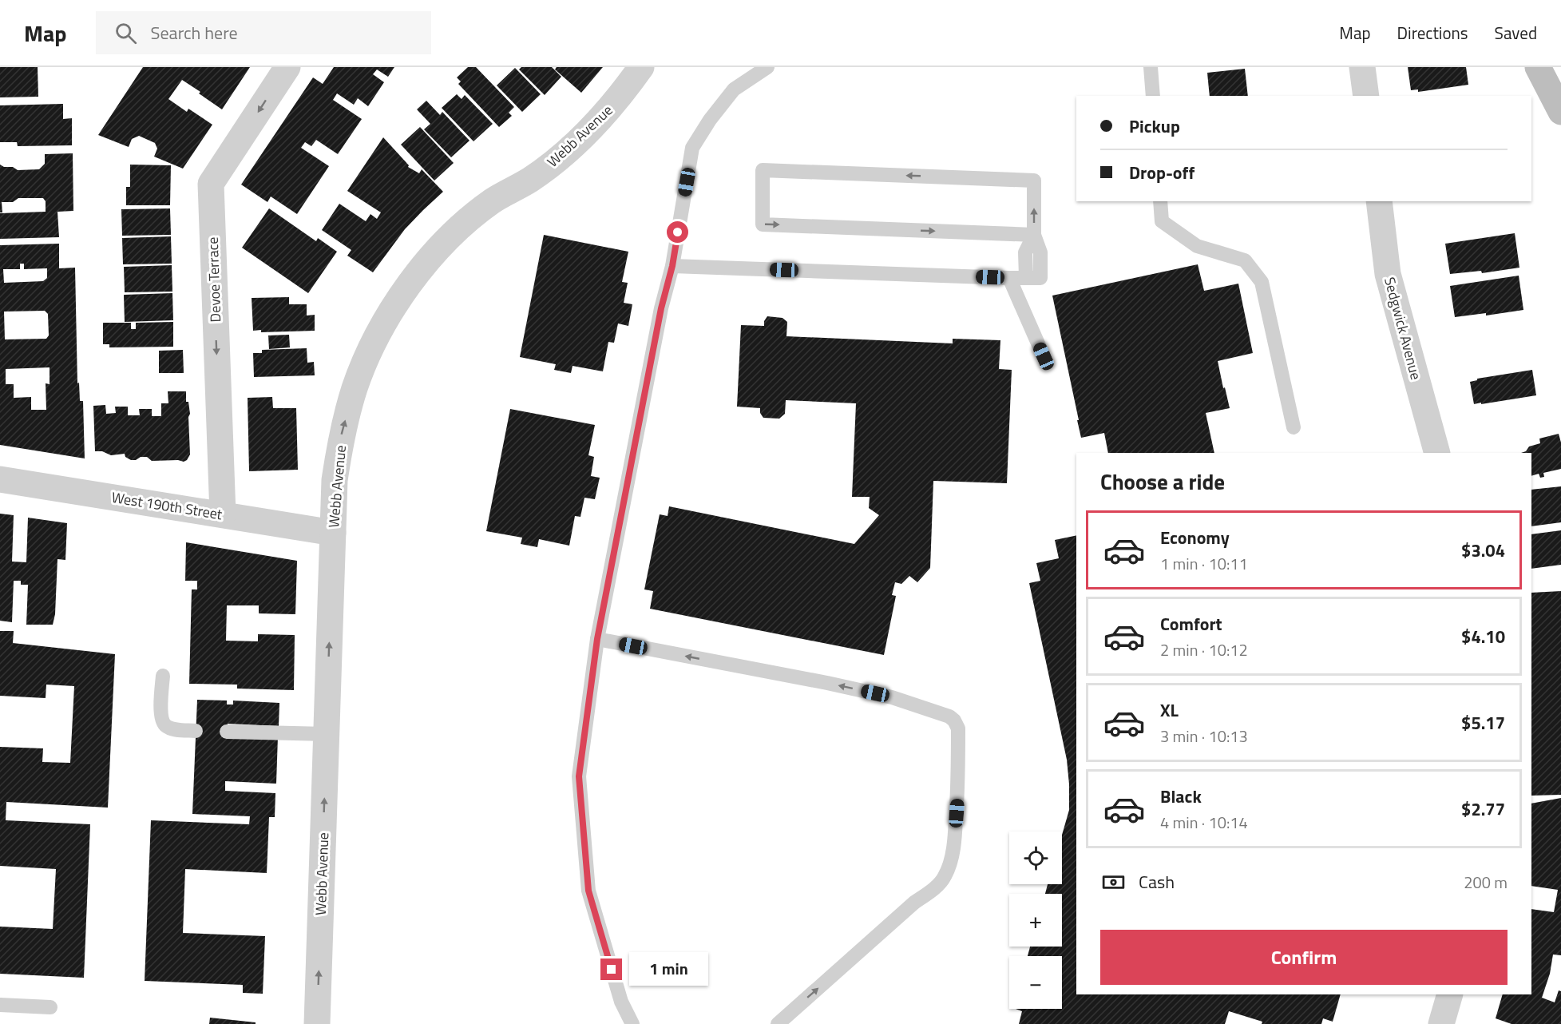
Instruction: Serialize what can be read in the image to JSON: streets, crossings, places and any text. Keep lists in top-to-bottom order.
{
  "streets": {
    "street": [
      "Webb Avenue",
      "Devoe Terrace",
      "Sedgwick Avenue",
      "West 190th Street"
    ]
  },
  "crossings": [
    ["Webb Avenue", "West 190th Street"],
    ["Devoe Terrace", "West 190th Street"]
  ],
  "one_way": ["Webb Avenue", "Devoe Terrace"],
  "page": {
    "header": "Map",
    "search": "Search here",
    "nav": ["Map", "Directions", "Saved"],
    "banner": ["Pickup", "Drop-off"],
    "heading": "Choose a ride",
    "list": [
      {
        "name": "Economy",
        "note": "1 min · 10:11",
        "value": "$3.04"
      },
      {
        "name": "Comfort",
        "note": "2 min · 10:12",
        "value": "$4.10"
      },
      {
        "name": "XL",
        "note": "3 min · 10:13",
        "value": "$5.17"
      },
      {
        "name": "Black",
        "note": "4 min · 10:14",
        "value": "$2.77"
      }
    ],
    "map_buttons": ["+", "−"],
    "pay": ["Cash", "200 m"],
    "buttons": "Confirm",
    "bubble": "1 min"
  }
}
